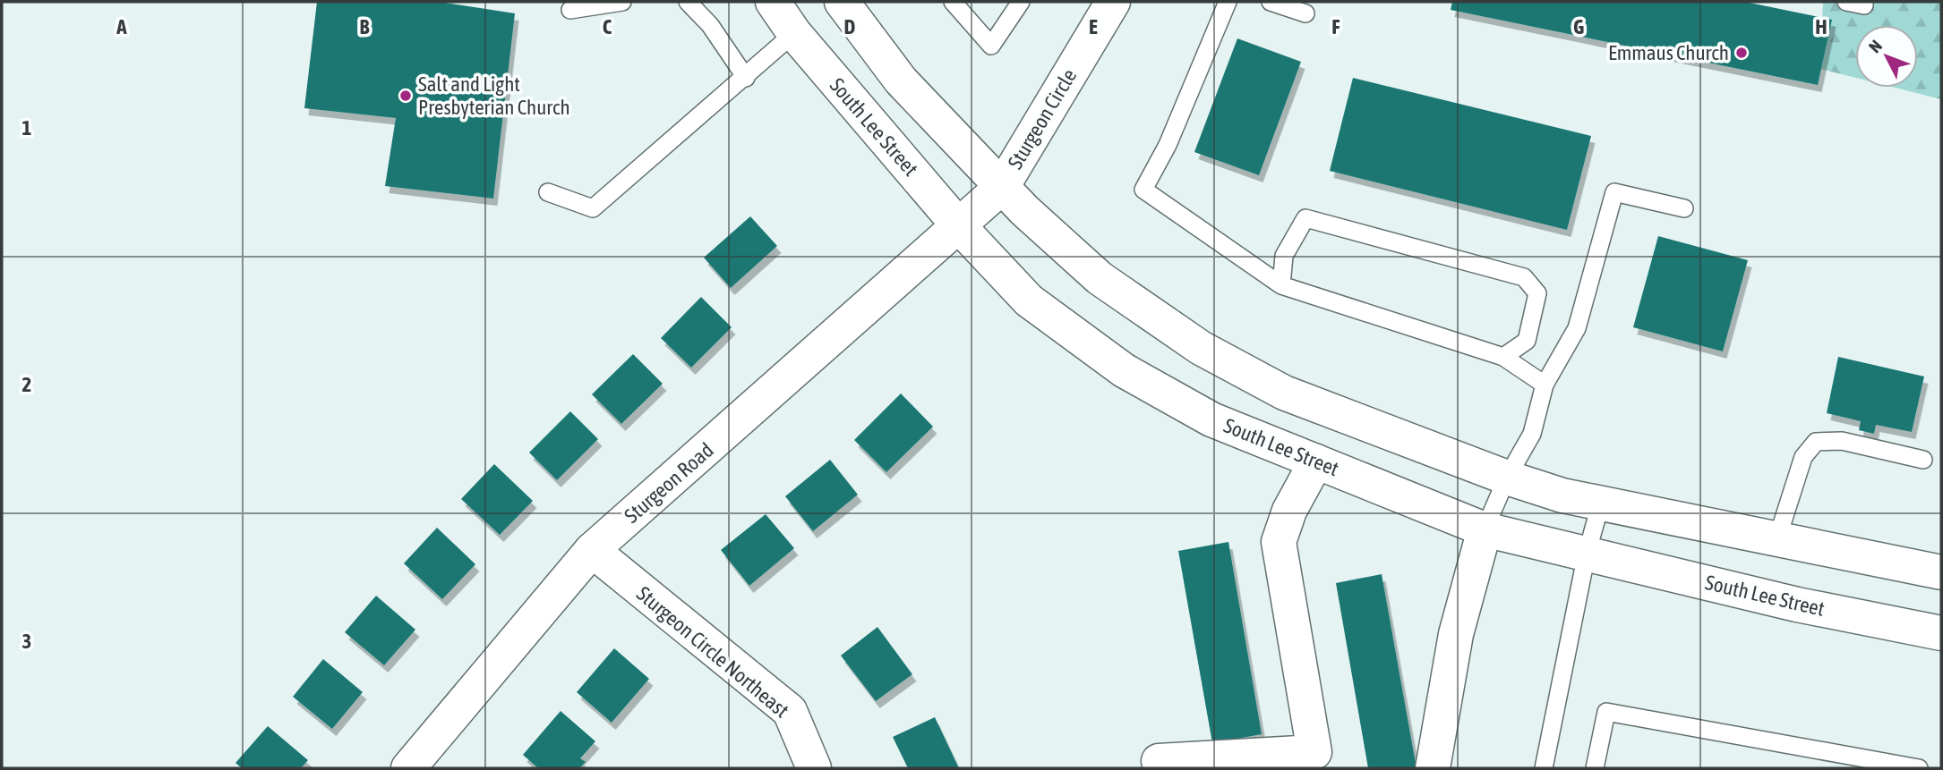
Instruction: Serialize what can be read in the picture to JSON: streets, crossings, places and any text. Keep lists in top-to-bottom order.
{
  "streets": {
    "main road": [
      "Sturgeon Circle",
      "South Lee Street",
      "Sturgeon Road",
      "Sturgeon Circle Northeast"
    ]
  },
  "crossings": [
    ["Sturgeon Circle", "South Lee Street"],
    ["Sturgeon Circle", "Sturgeon Road"],
    ["South Lee Street", "Sturgeon Road"],
    ["Sturgeon Road", "Sturgeon Circle Northeast"]
  ],
  "places": ["Emmaus Church", "Salt and Light Presbyterian Church"],
  "north": "top left",
  "grid": {
    "columns": [
      "A",
      "B",
      "C",
      "D",
      "E",
      "F",
      "G",
      "H"
    ],
    "rows": ["1", "2", "3"]
  }
}
